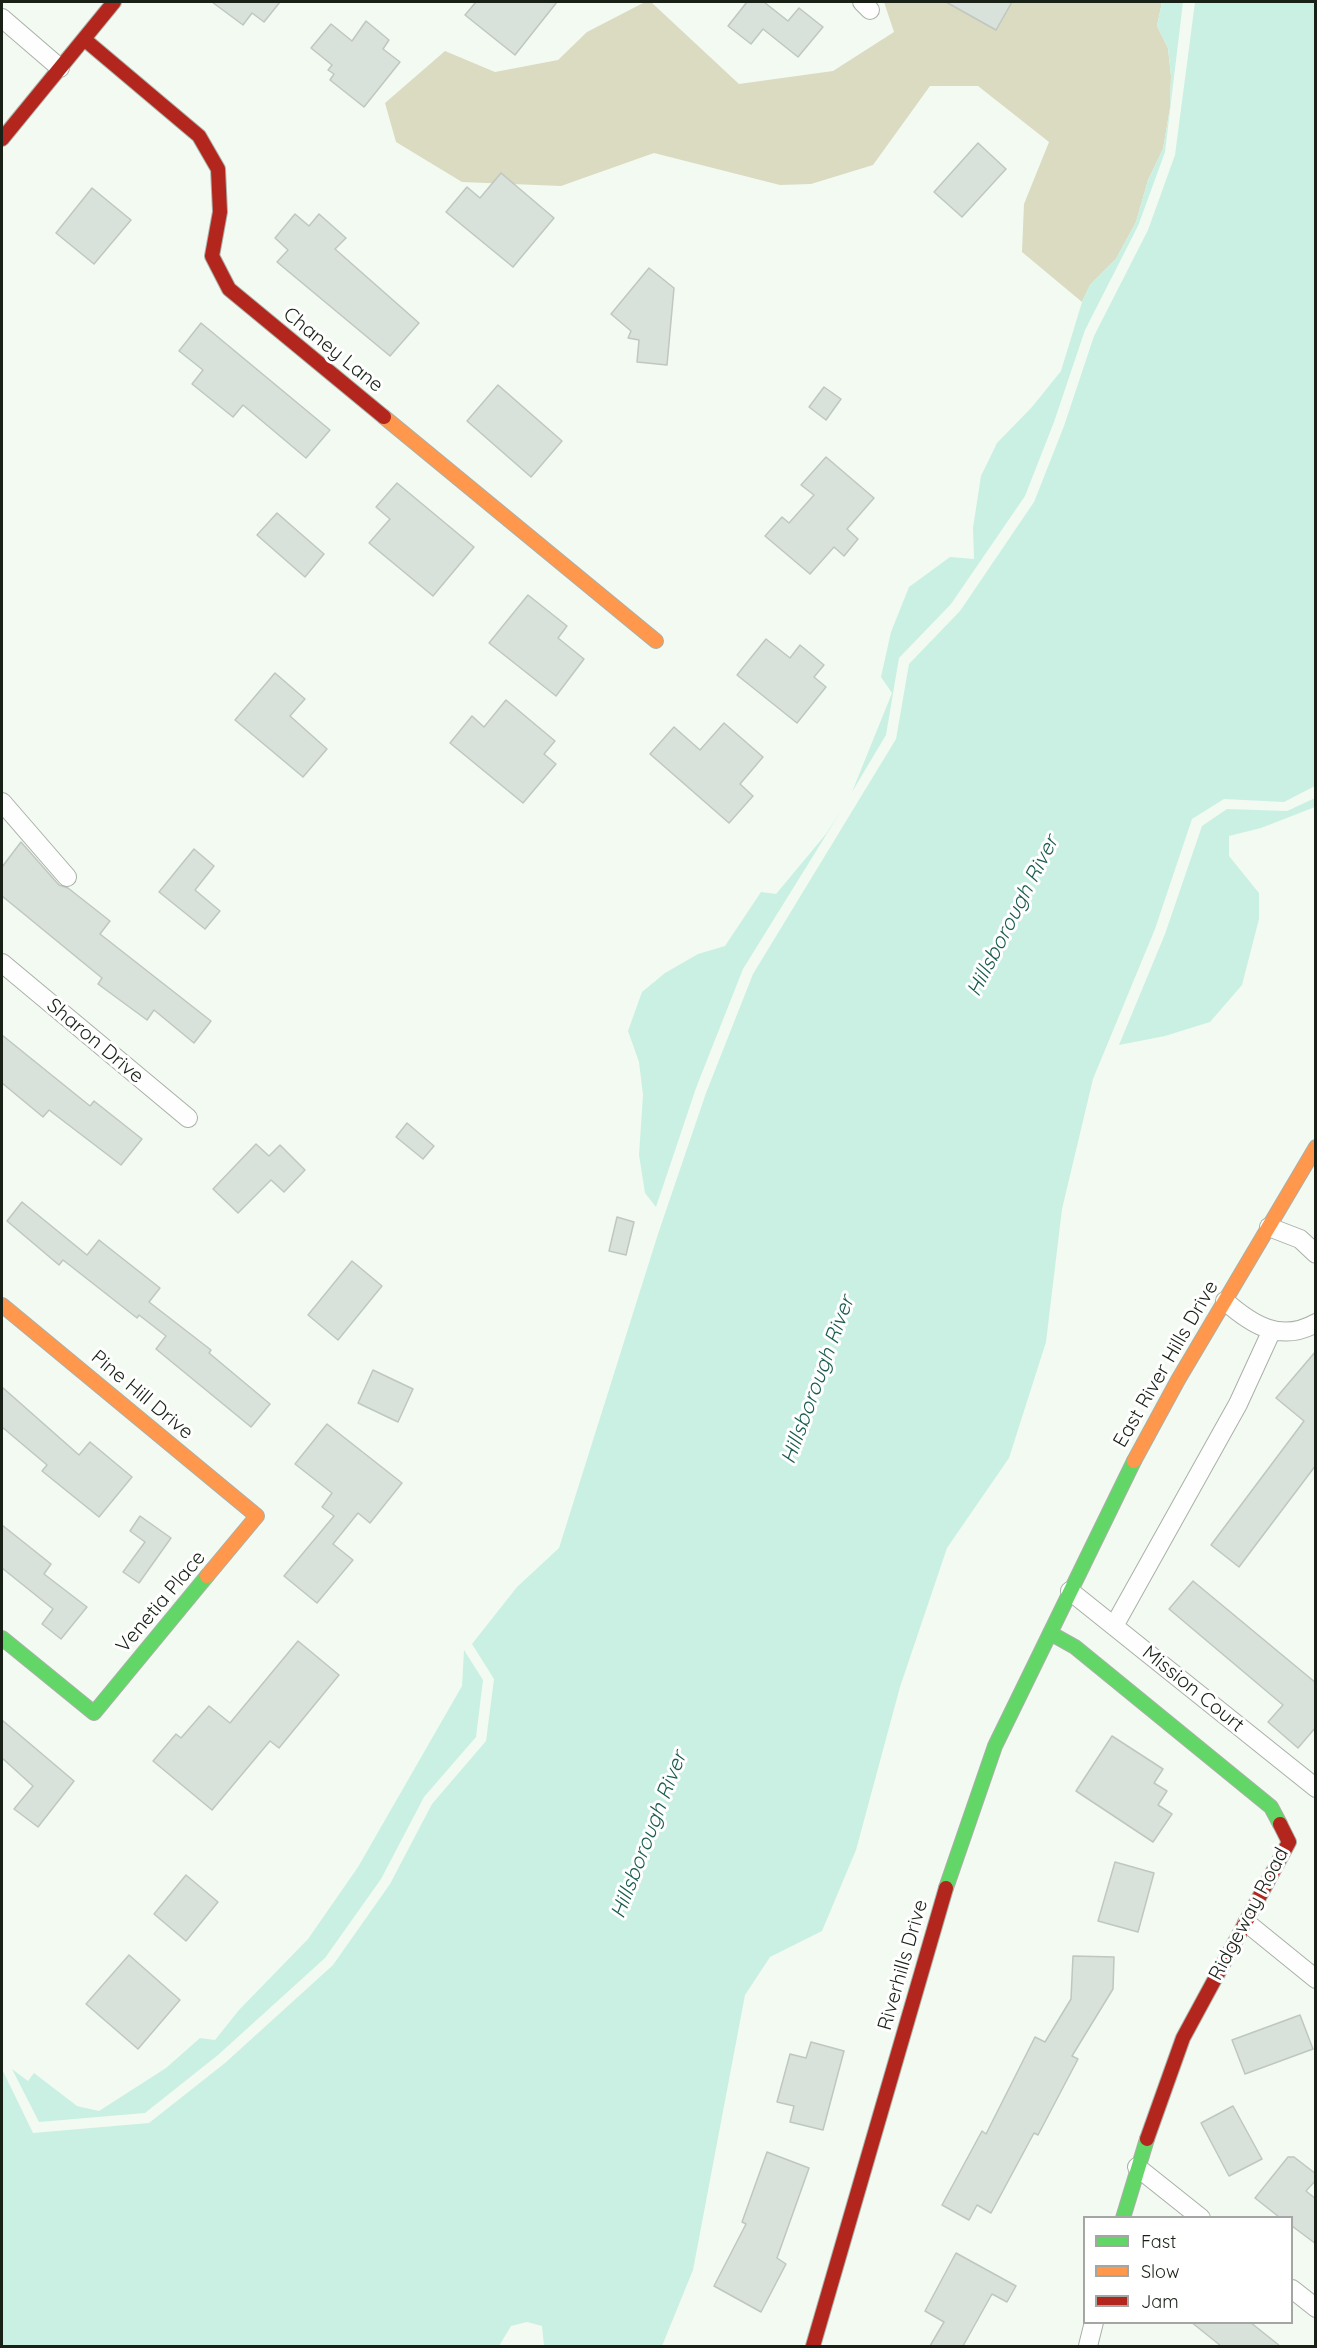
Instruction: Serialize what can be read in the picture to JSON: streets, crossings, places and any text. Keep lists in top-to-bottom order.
{
  "streets": {
    "street": [
      "Chaney Lane",
      "Sharon Drive",
      "East River Hills Drive",
      "Pine Hill Drive",
      "Venetia Place",
      "Mission Court",
      "Ridgeway Road",
      "Riverhills Drive"
    ]
  },
  "crossings": [
    ["East River Hills Drive", "Mission Court"],
    ["East River Hills Drive", "Riverhills Drive"],
    ["Pine Hill Drive", "Venetia Place"],
    ["Mission Court", "Riverhills Drive"],
    ["Ridgeway Road", "Riverhills Drive"]
  ],
  "water": ["Hillsborough River"],
  "legend": ["Fast", "Slow", "Jam"]
}
